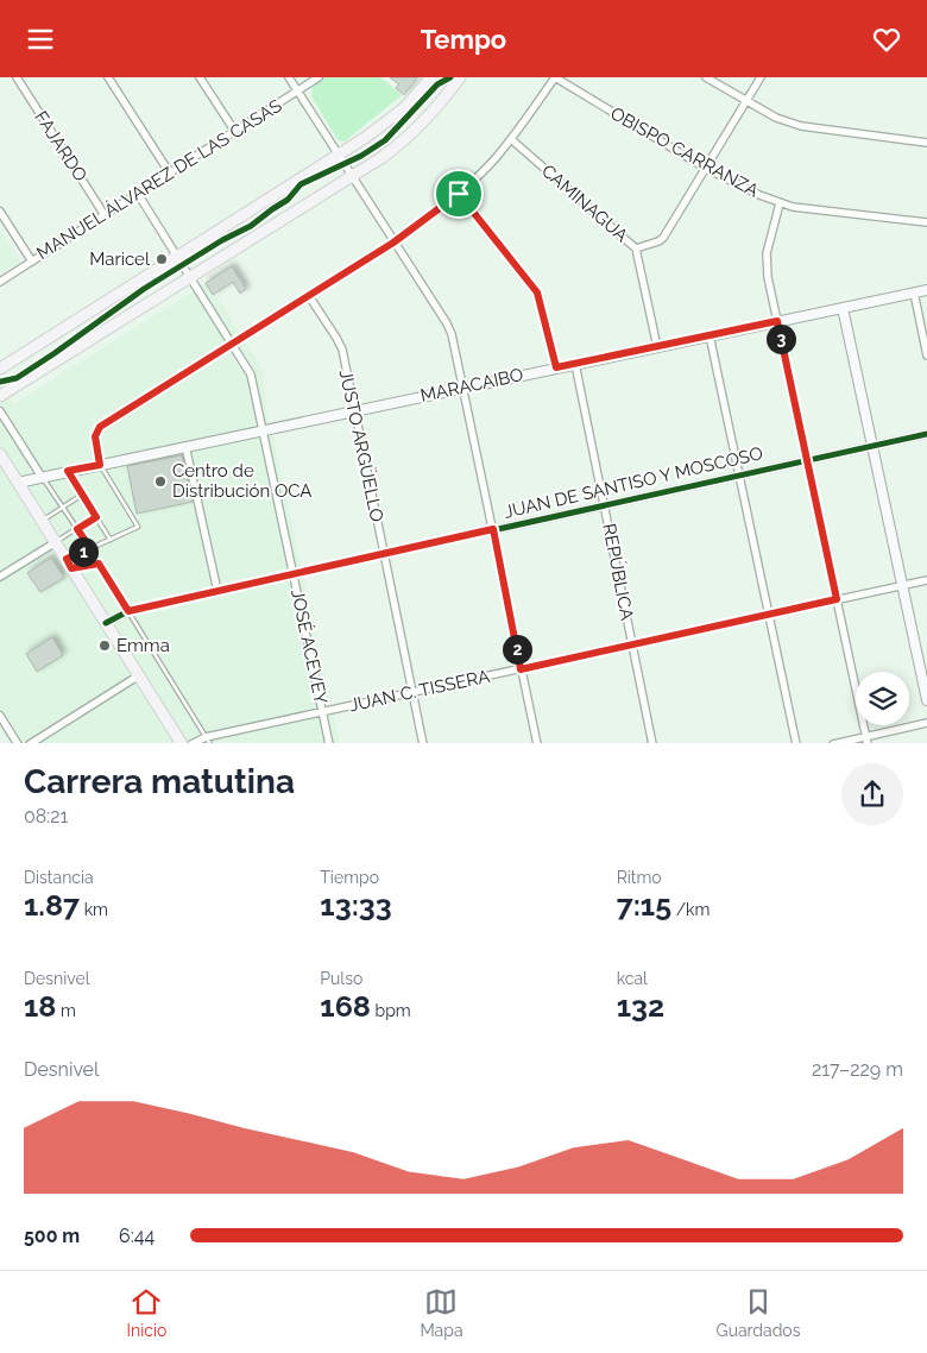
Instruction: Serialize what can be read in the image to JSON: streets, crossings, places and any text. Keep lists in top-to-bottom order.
{
  "streets": {
    "main road": ["MARACAIBO"],
    "street": [
      "FAJARDO",
      "OBISPO CARRANZA",
      "MANUEL ÁLVAREZ DE LAS CASAS",
      "CAMINAGUA",
      "JUSTO ARGÜELLO",
      "JUAN DE SANTISO Y MOSCOSO",
      "REPÚBLICA",
      "JOSÉ ACEVEY",
      "JUAN C. TISSERA"
    ]
  },
  "crossings": [
    ["FAJARDO", "MANUEL ÁLVAREZ DE LAS CASAS"],
    ["MANUEL ÁLVAREZ DE LAS CASAS", "JOSÉ ACEVEY"],
    ["CAMINAGUA", "MARACAIBO"],
    ["MARACAIBO", "JUSTO ARGÜELLO"],
    ["MARACAIBO", "REPÚBLICA"],
    ["MARACAIBO", "JOSÉ ACEVEY"],
    ["JUSTO ARGÜELLO", "JUAN DE SANTISO Y MOSCOSO"],
    ["JUSTO ARGÜELLO", "JUAN C. TISSERA"],
    ["JUAN DE SANTISO Y MOSCOSO", "REPÚBLICA"],
    ["JUAN DE SANTISO Y MOSCOSO", "JOSÉ ACEVEY"],
    ["REPÚBLICA", "JUAN C. TISSERA"],
    ["JOSÉ ACEVEY", "JUAN C. TISSERA"]
  ],
  "places": ["Maricel", "Centro de Distribución OCA", "Emma"],
  "page": {
    "header": "Tempo",
    "pins": ["3", "1", "2"],
    "heading": ["Carrera matutina", "08:21"],
    "stats": [
      ["Distancia", "1.87 km"],
      ["Tiempo", "13:33"],
      ["Ritmo", "7:15 /km"],
      ["Desnivel", "18 m"],
      ["Pulso", "168 bpm"],
      ["kcal", "132"]
    ],
    "chart": ["Desnivel", "217–229 m"],
    "list": [
      {
        "name": "500 m",
        "note": "6:44"
      }
    ],
    "tabs": ["Inicio", "Mapa", "Guardados"]
  }
}
